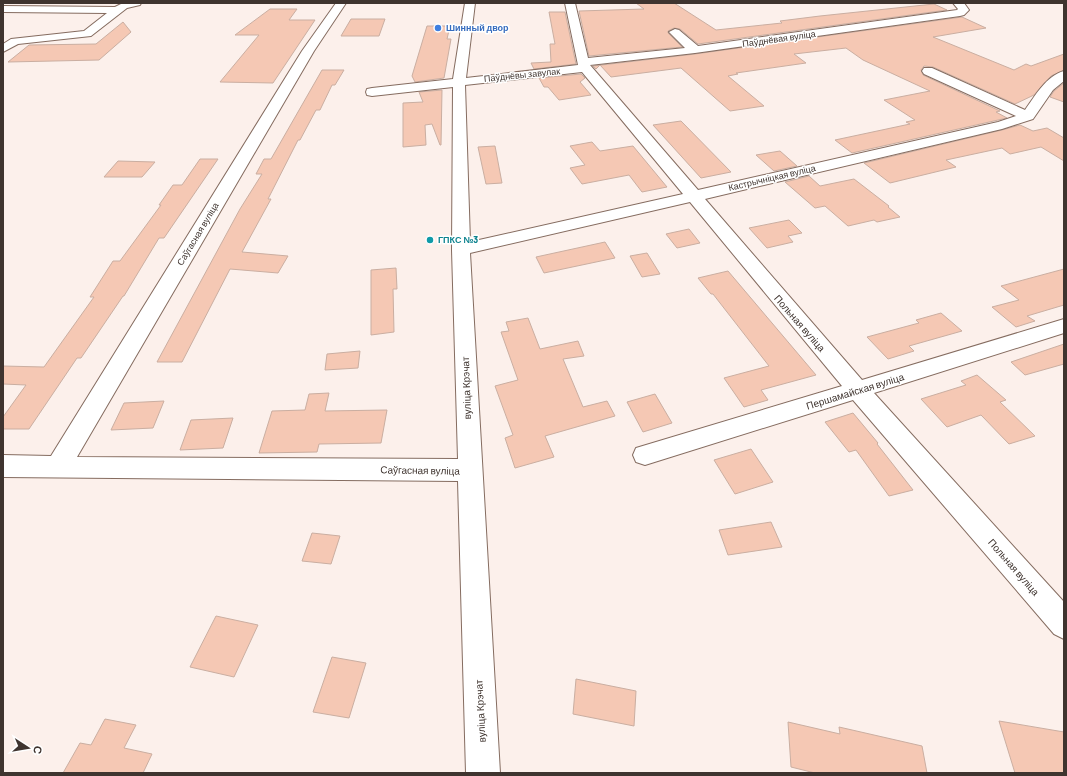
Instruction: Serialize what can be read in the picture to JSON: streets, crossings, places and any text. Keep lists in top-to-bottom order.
{
  "streets": {
    "street": [
      "Паўднёвая вуліца",
      "Паўднёвы завулак",
      "Кастрычніцкая вуліца",
      "Саўгасная вуліца",
      "Польная вуліца",
      "вуліца Крэчат",
      "Першамайская вуліца"
    ]
  },
  "crossings": [
    ["Паўднёвая вуліца", "Паўднёвы завулак"],
    ["Паўднёвая вуліца", "Польная вуліца"],
    ["Паўднёвы завулак", "Польная вуліца"],
    ["Паўднёвы завулак", "вуліца Крэчат"],
    ["Кастрычніцкая вуліца", "Польная вуліца"],
    ["Кастрычніцкая вуліца", "вуліца Крэчат"],
    ["Саўгасная вуліца", "вуліца Крэчат"],
    ["Польная вуліца", "Першамайская вуліца"]
  ],
  "places": ["Шинный двор", "ГПКС №3"],
  "north": "right"
}
